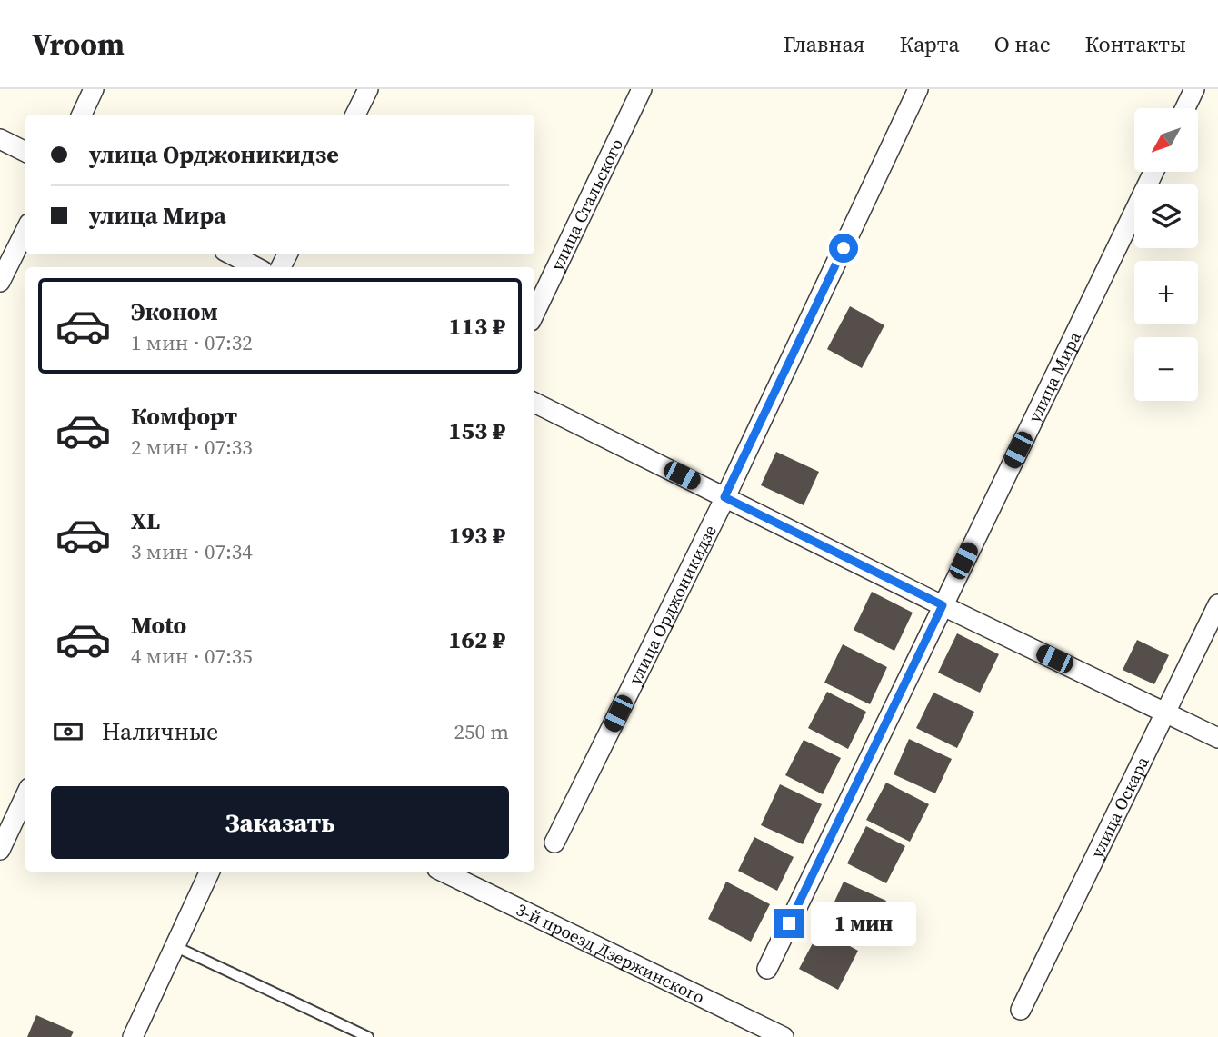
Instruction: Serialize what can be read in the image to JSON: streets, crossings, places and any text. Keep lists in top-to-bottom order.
{
  "streets": {
    "street": [
      "улица Стальского",
      "улица Мира",
      "улица Орджоникидзе",
      "улица Оскара",
      "3-й проезд Дзержинского"
    ]
  },
  "north": "bottom left",
  "page": {
    "header": "Vroom",
    "nav": [
      "Главная",
      "Карта",
      "О нас",
      "Контакты"
    ],
    "map_buttons": ["+", "−"],
    "banner": ["улица Орджоникидзе", "улица Мира"],
    "list": [
      {
        "name": "Эконом",
        "note": "1 мин · 07:32",
        "value": "113 ₽"
      },
      {
        "name": "Комфорт",
        "note": "2 мин · 07:33",
        "value": "153 ₽"
      },
      {
        "name": "XL",
        "note": "3 мин · 07:34",
        "value": "193 ₽"
      },
      {
        "name": "Moto",
        "note": "4 мин · 07:35",
        "value": "162 ₽"
      }
    ],
    "pay": ["Наличные", "250 m"],
    "buttons": "Заказать",
    "bubble": "1 мин"
  }
}
